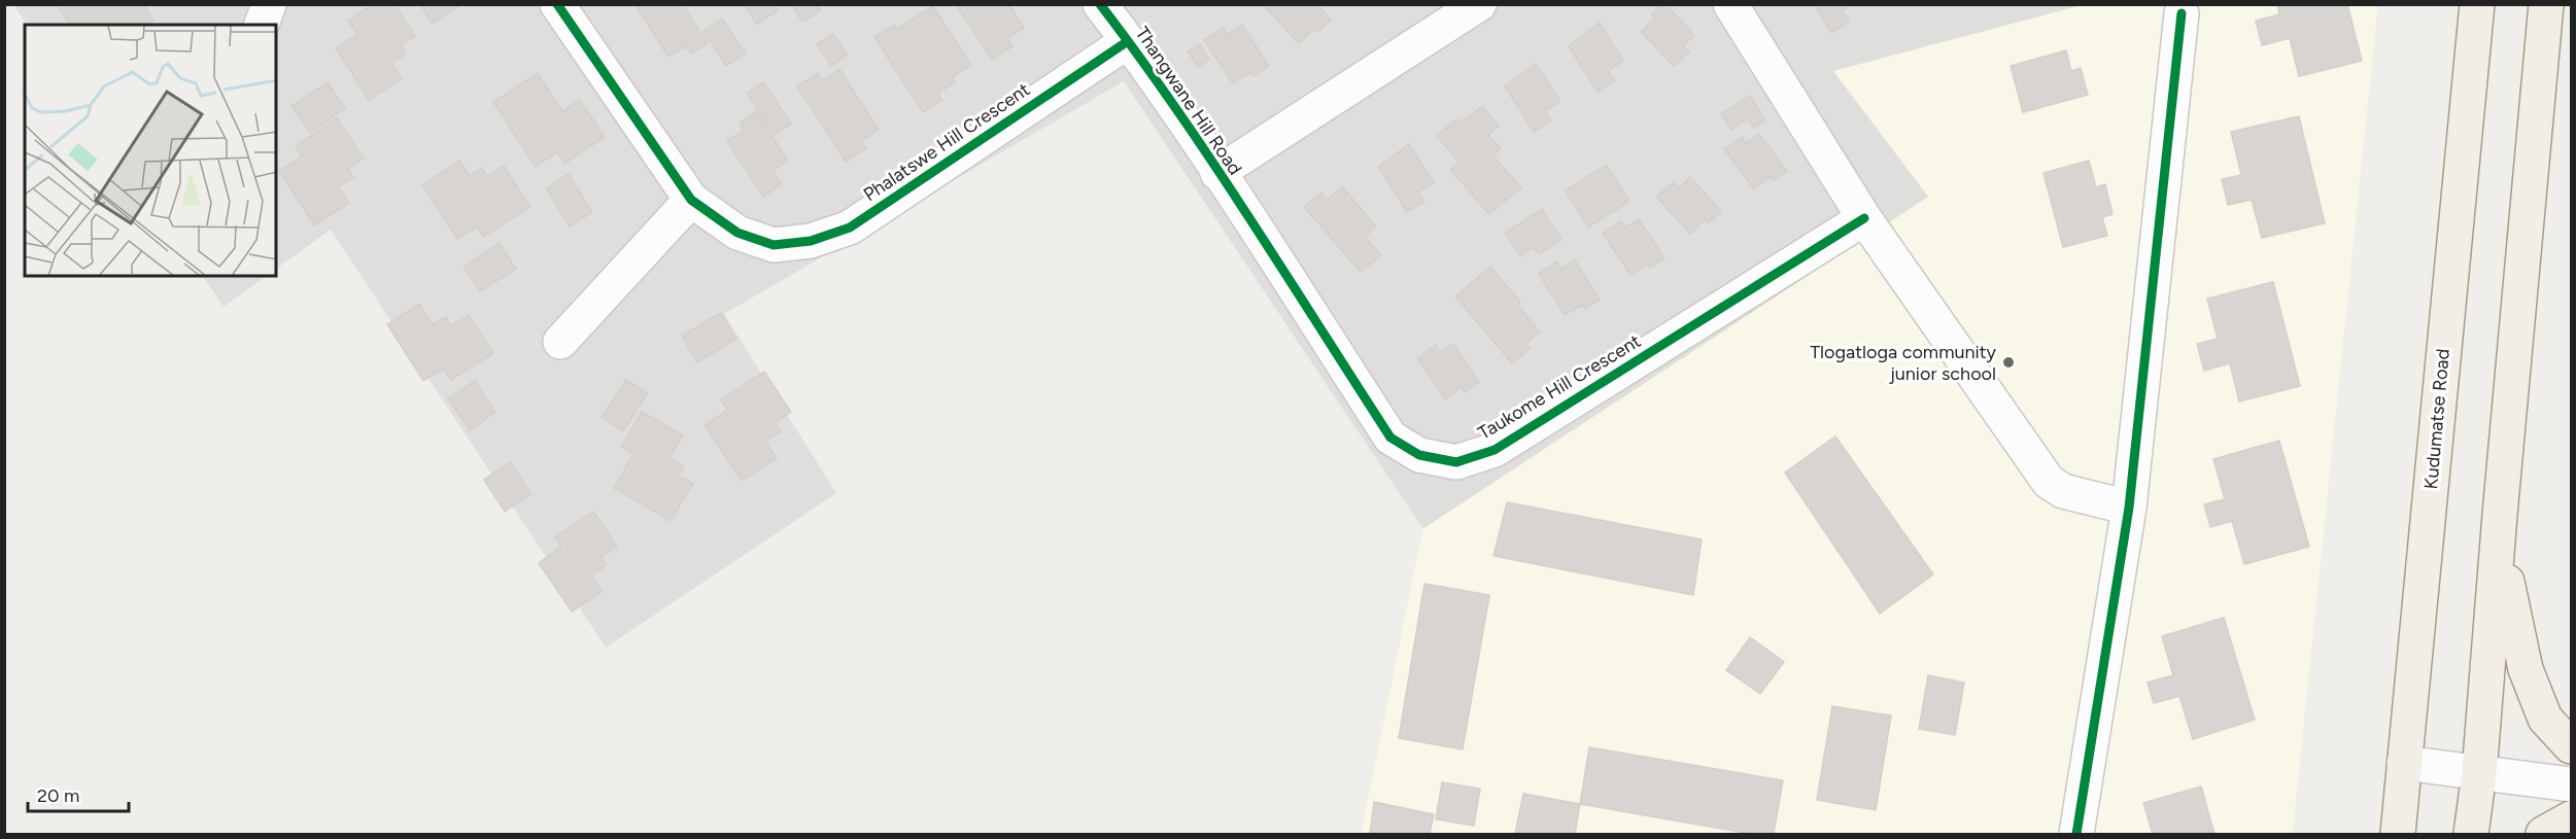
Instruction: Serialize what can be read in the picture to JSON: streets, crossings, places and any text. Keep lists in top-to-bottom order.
{
  "streets": {
    "main road": ["Kudumatse Road"],
    "street": ["Thangwane Hill Road", "Phalatswe Hill Crescent", "Taukome Hill Crescent"]
  },
  "crossings": [
    ["Thangwane Hill Road", "Phalatswe Hill Crescent"],
    ["Thangwane Hill Road", "Taukome Hill Crescent"]
  ],
  "places": ["Tlogatloga community junior school"],
  "scale_bar": "20 m"
}
